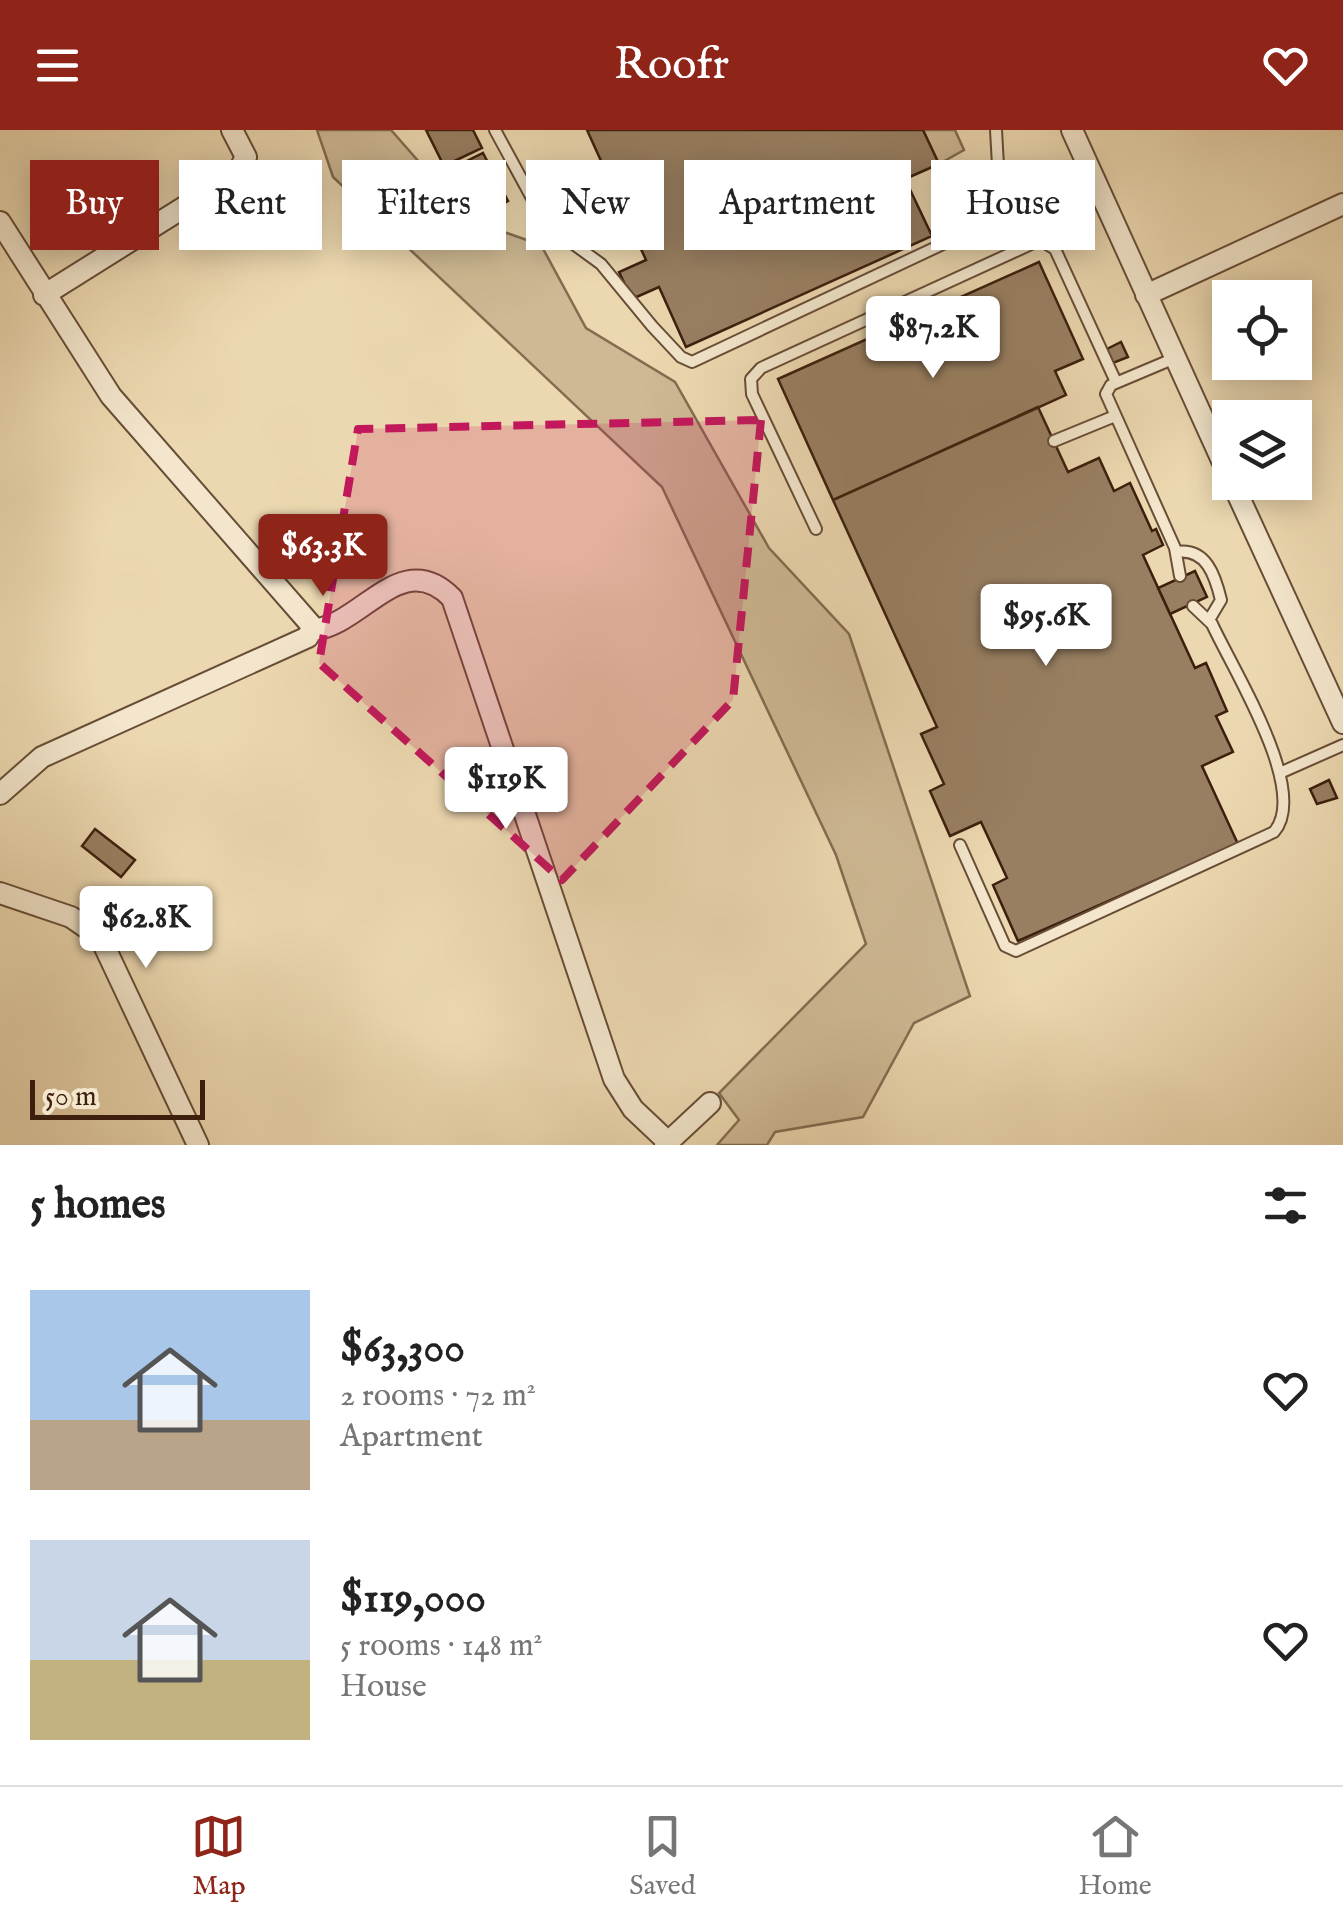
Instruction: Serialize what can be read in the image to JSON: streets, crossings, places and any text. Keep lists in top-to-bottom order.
{
  "scale_bar": "50 m",
  "page": {
    "header": "Roofr",
    "chip": [
      "Buy",
      "Rent",
      "Filters",
      "New",
      "Apartment",
      "House"
    ],
    "price": [
      "$87.2K",
      "$63.3K",
      "$95.6K",
      "$119K",
      "$62.8K"
    ],
    "scale": "50 m",
    "heading": "5 homes",
    "list": [
      {
        "name": "$63,300",
        "note": "2 rooms · 72 m² · Apartment"
      },
      {
        "name": "$119,000",
        "note": "5 rooms · 148 m² · House"
      }
    ],
    "tabs": ["Map", "Saved", "Home"]
  }
}
